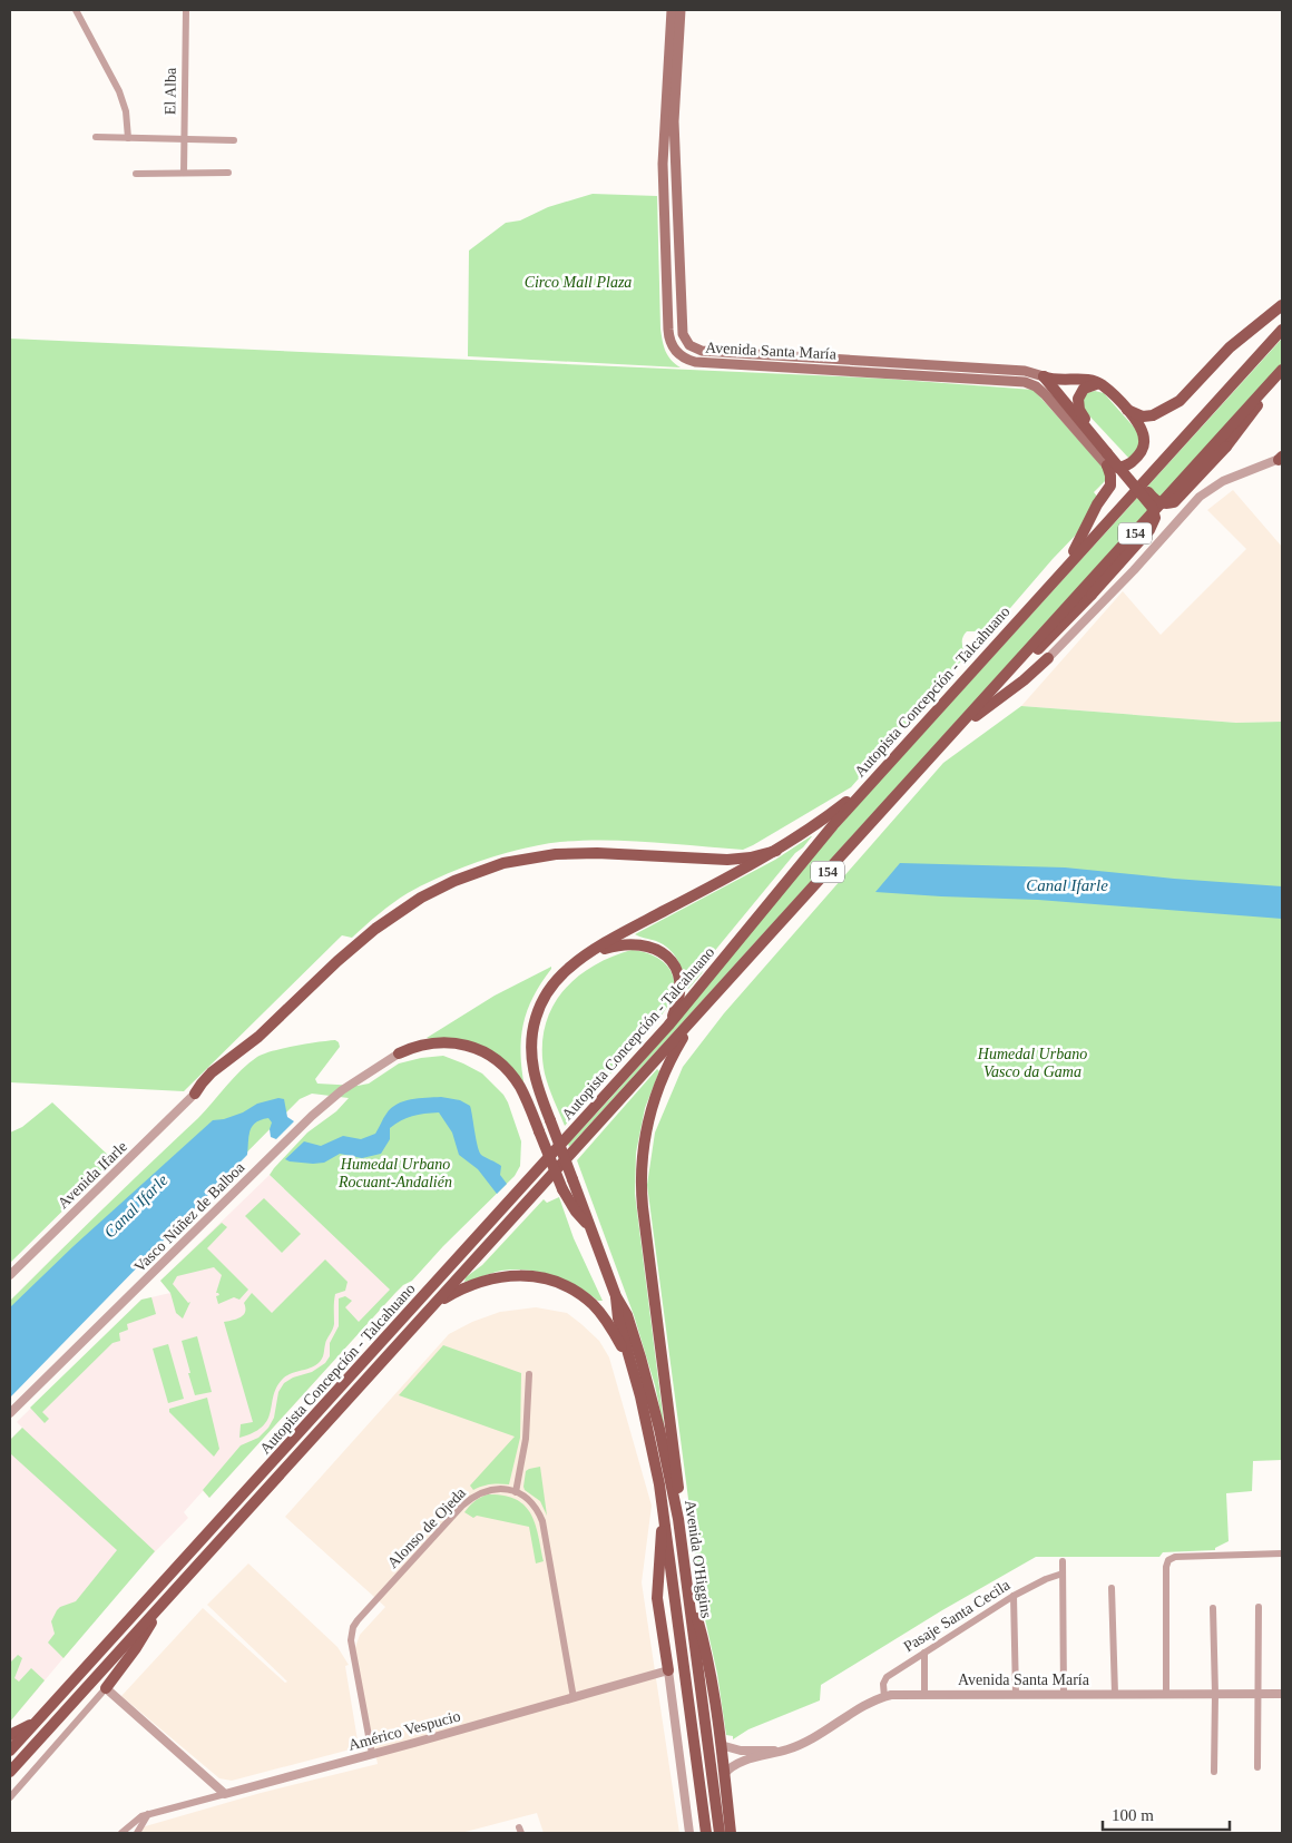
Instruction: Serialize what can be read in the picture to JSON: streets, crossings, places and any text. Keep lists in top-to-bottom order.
{
  "streets": {
    "main road": [
      "Avenida Santa María",
      "154",
      "Autopista Concepción - Talcahuano",
      "Avenida O'Higgins"
    ],
    "street": [
      "El Alba",
      "Avenida Ifarle",
      "Vasco Núñez de Balboa",
      "Alonso de Ojeda",
      "Pasaje Santa Cecila",
      "Américo Vespucio"
    ]
  },
  "crossings": [
    ["Avenida Santa María", "Pasaje Santa Cecila"],
    ["Alonso de Ojeda", "Américo Vespucio"]
  ],
  "water": ["Canal Ifarle"],
  "parks": ["Circo Mall Plaza", "Humedal Urbano Vasco da Gama", "Humedal Urbano Rocuant-Andalién"],
  "scale_bar": "100 m"
}
